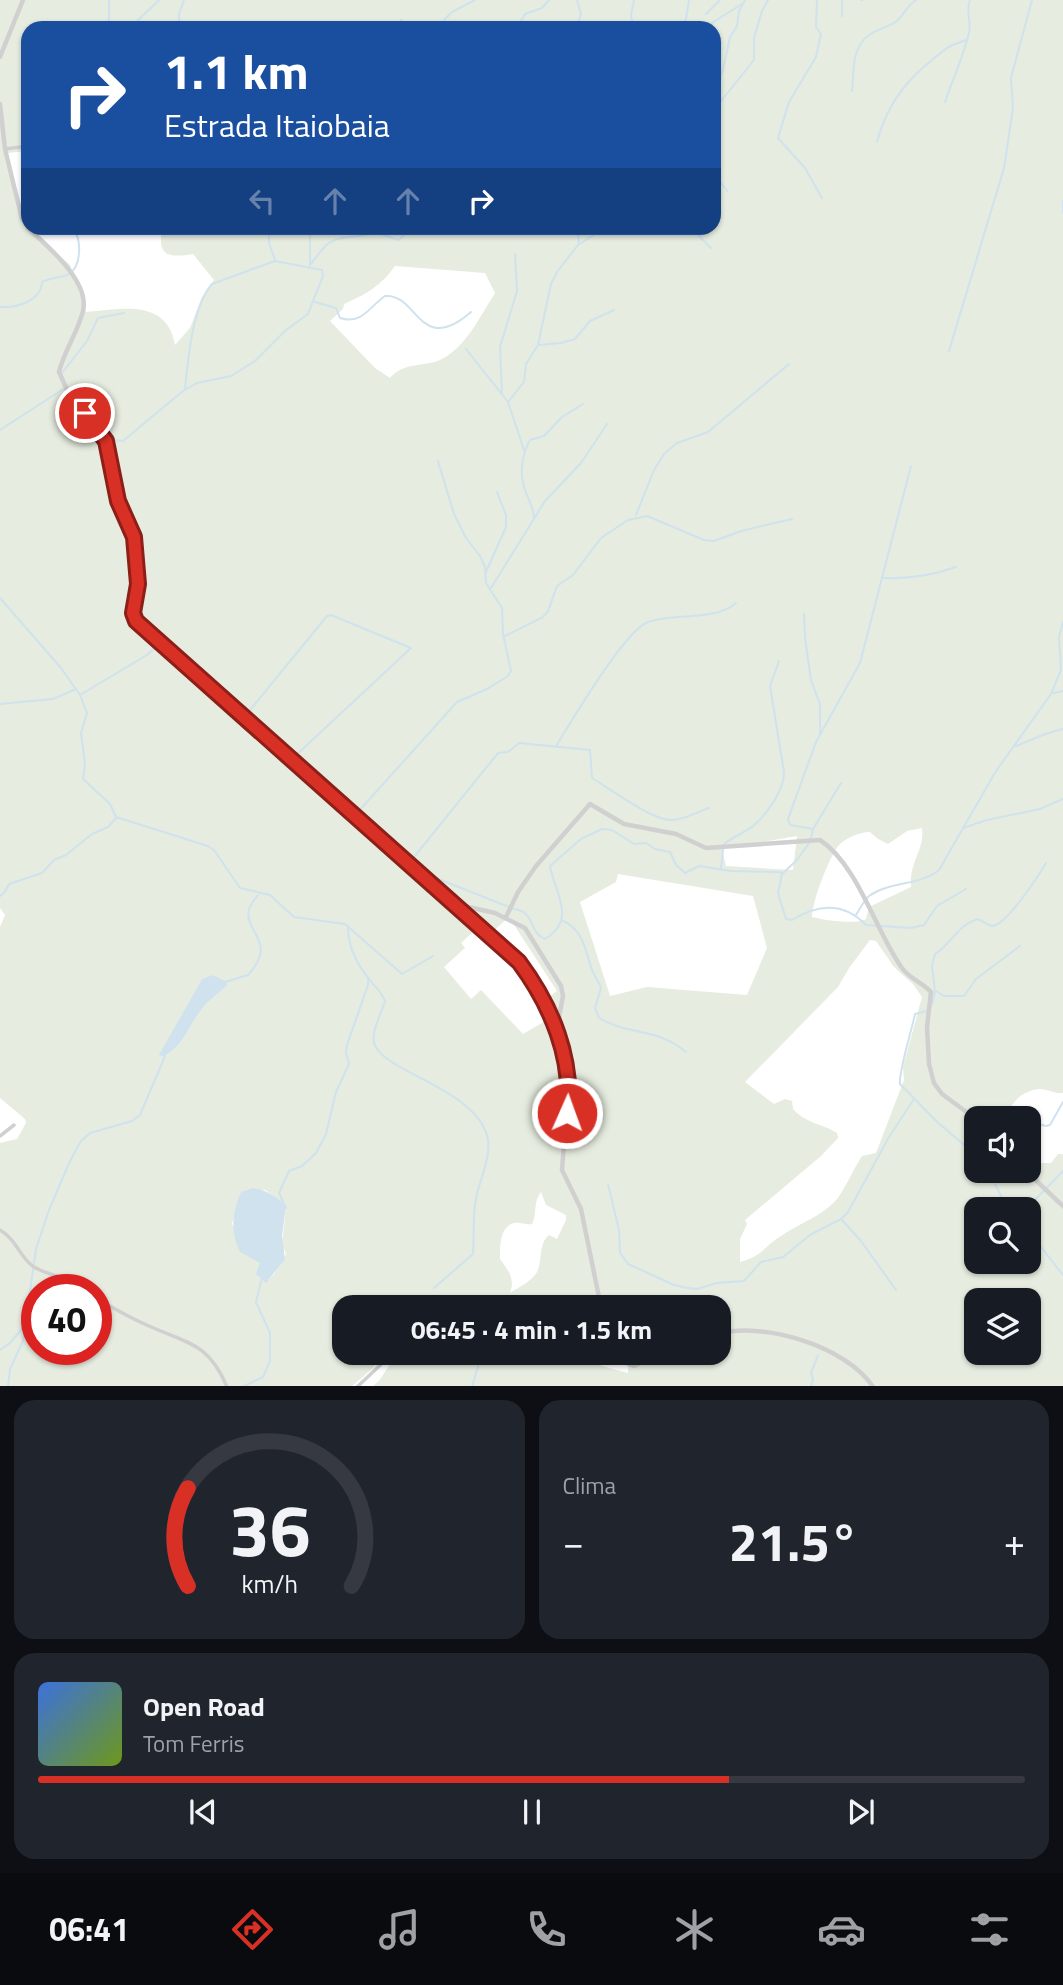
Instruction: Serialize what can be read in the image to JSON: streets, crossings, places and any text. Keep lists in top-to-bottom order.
{
  "page": {
    "turn": ["1.1 km", "Estrada Itaiobaia"],
    "limit": "40",
    "trip": "06:45 · 4 min · 1.5 km",
    "tile": "Clima",
    "heat": ["−", "21.5°", "+"],
    "song": ["Open Road", "Tom Ferris"],
    "tabs": "06:41",
    "gauge": ["36", "km/h"]
  }
}
